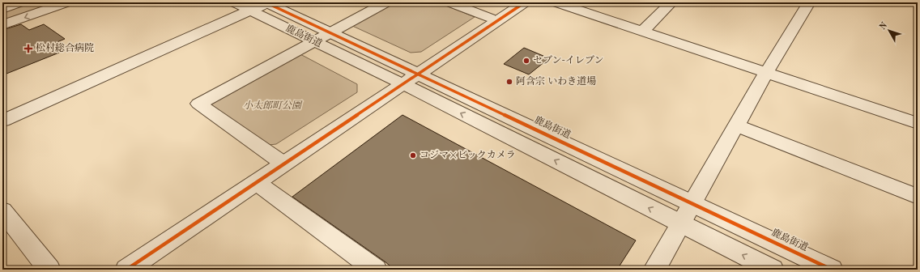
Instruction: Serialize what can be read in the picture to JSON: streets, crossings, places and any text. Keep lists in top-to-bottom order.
{
  "streets": {
    "street": ["鹿島街道"]
  },
  "parks": ["小太郎町公園"],
  "places": {
    "health": ["松村総合病院"],
    "other": ["セブン-イレブン", "阿含宗 いわき道場", "コジマ×ビックカメラ"]
  },
  "north": "top left"
}
